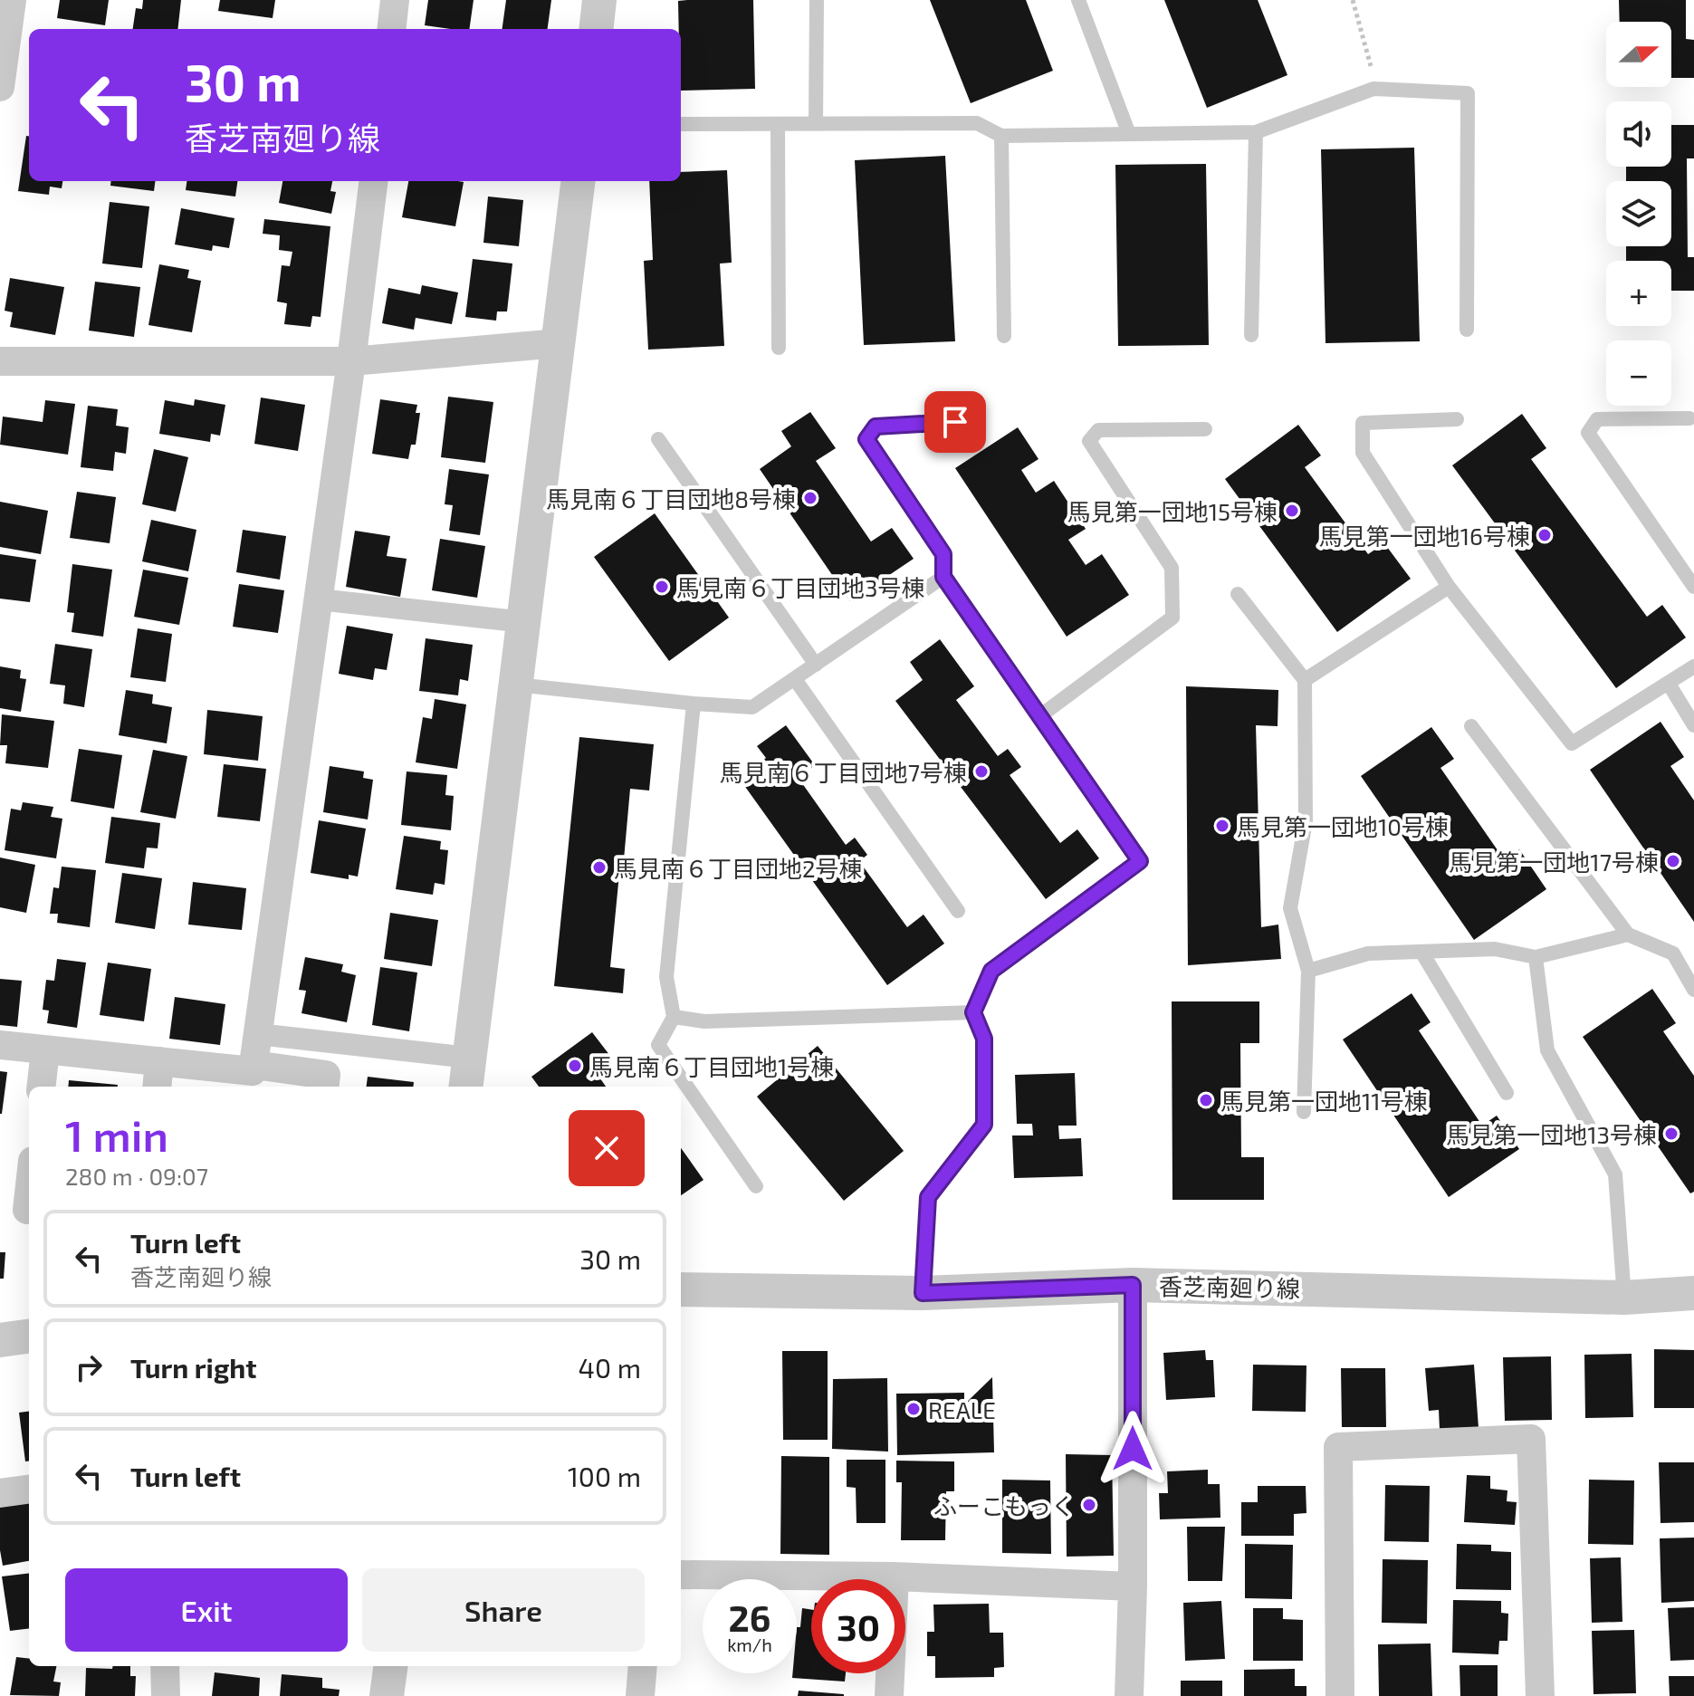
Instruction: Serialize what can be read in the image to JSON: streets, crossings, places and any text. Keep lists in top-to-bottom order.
{
  "streets": {
    "street": ["香芝南廻り線"]
  },
  "places": [
    "馬見南６丁目団地8号棟",
    "馬見第一団地15号棟",
    "馬見第一団地16号棟",
    "馬見南６丁目団地3号棟",
    "馬見南６丁目団地7号棟",
    "馬見第一団地10号棟",
    "馬見第一団地17号棟",
    "馬見南６丁目団地2号棟",
    "馬見南６丁目団地1号棟",
    "馬見第一団地11号棟",
    "馬見第一団地13号棟",
    "REALE",
    "ふーこもっく"
  ],
  "north": "right",
  "page": {
    "map_buttons": ["+", "−"],
    "turn": ["30 m", "香芝南廻り線"],
    "heading": ["1 min", "280 m · 09:07"],
    "list": [
      {
        "name": "Turn left",
        "note": "香芝南廻り線",
        "value": "30 m"
      },
      {
        "name": "Turn right",
        "value": "40 m"
      },
      {
        "name": "Turn left",
        "value": "100 m"
      }
    ],
    "buttons": ["Exit", "Share"],
    "speed": "26 km/h",
    "limit": "30"
  }
}
